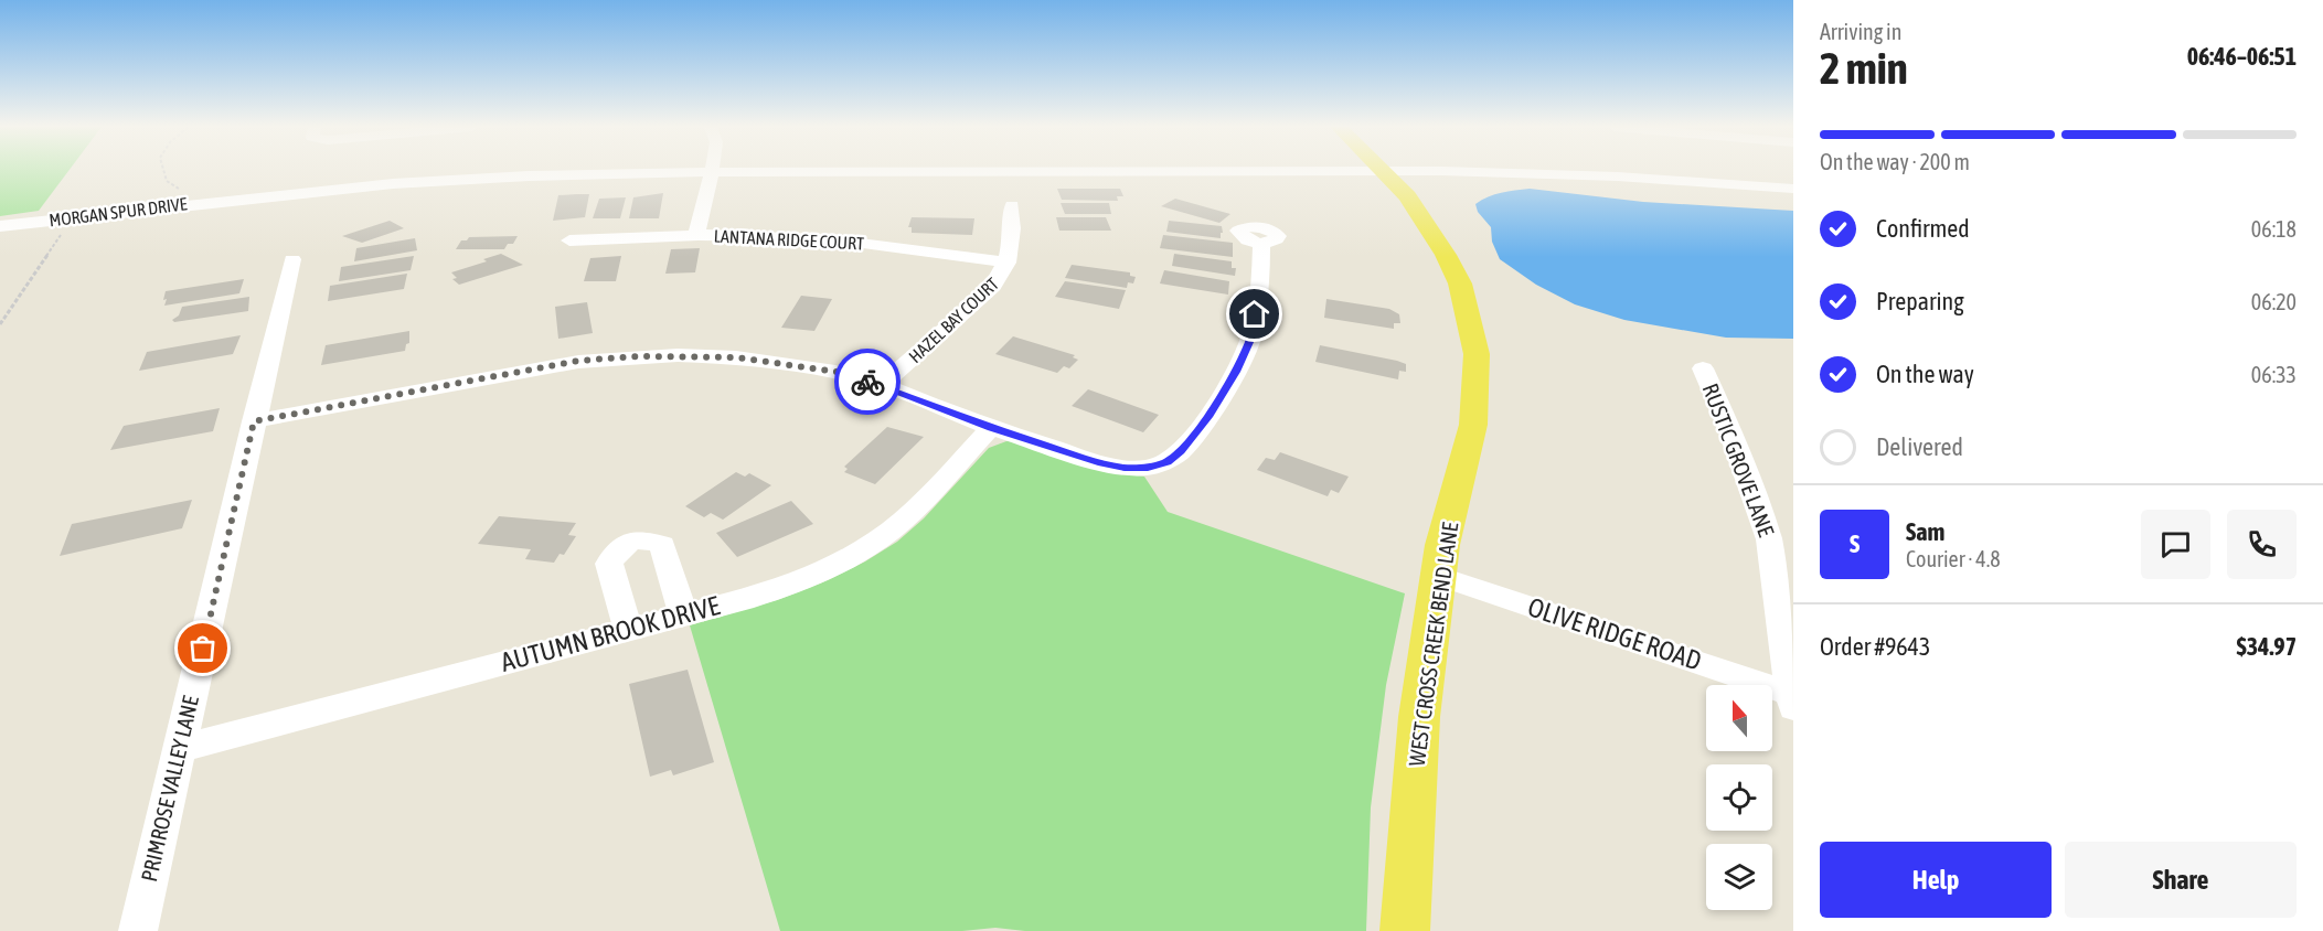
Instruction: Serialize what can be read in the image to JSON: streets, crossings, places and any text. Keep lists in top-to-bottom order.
{
  "streets": {
    "main road": ["WEST CROSS CREEK BEND LANE"],
    "street": [
      "MORGAN SPUR DRIVE",
      "LANTANA RIDGE COURT",
      "HAZEL BAY COURT",
      "RUSTIC GROVE LANE",
      "AUTUMN BROOK DRIVE",
      "OLIVE RIDGE ROAD",
      "PRIMROSE VALLEY LANE"
    ]
  },
  "crossings": [
    ["LANTANA RIDGE COURT", "HAZEL BAY COURT"],
    ["RUSTIC GROVE LANE", "OLIVE RIDGE ROAD"],
    ["AUTUMN BROOK DRIVE", "PRIMROSE VALLEY LANE"],
    ["OLIVE RIDGE ROAD", "WEST CROSS CREEK BEND LANE"]
  ],
  "north": "top",
  "page": {
    "heading": ["2 min", "Arriving in", "06:46–06:51"],
    "panel": [
      "Sam",
      "Courier · 4.8",
      "Order #9643",
      "$34.97"
    ],
    "bar": "On the way · 200 m",
    "list": [
      ["Confirmed", "06:18"],
      ["Preparing", "06:20"],
      ["On the way", "06:33"],
      "Delivered"
    ],
    "round": "S",
    "buttons": ["Help", "Share"]
  }
}
